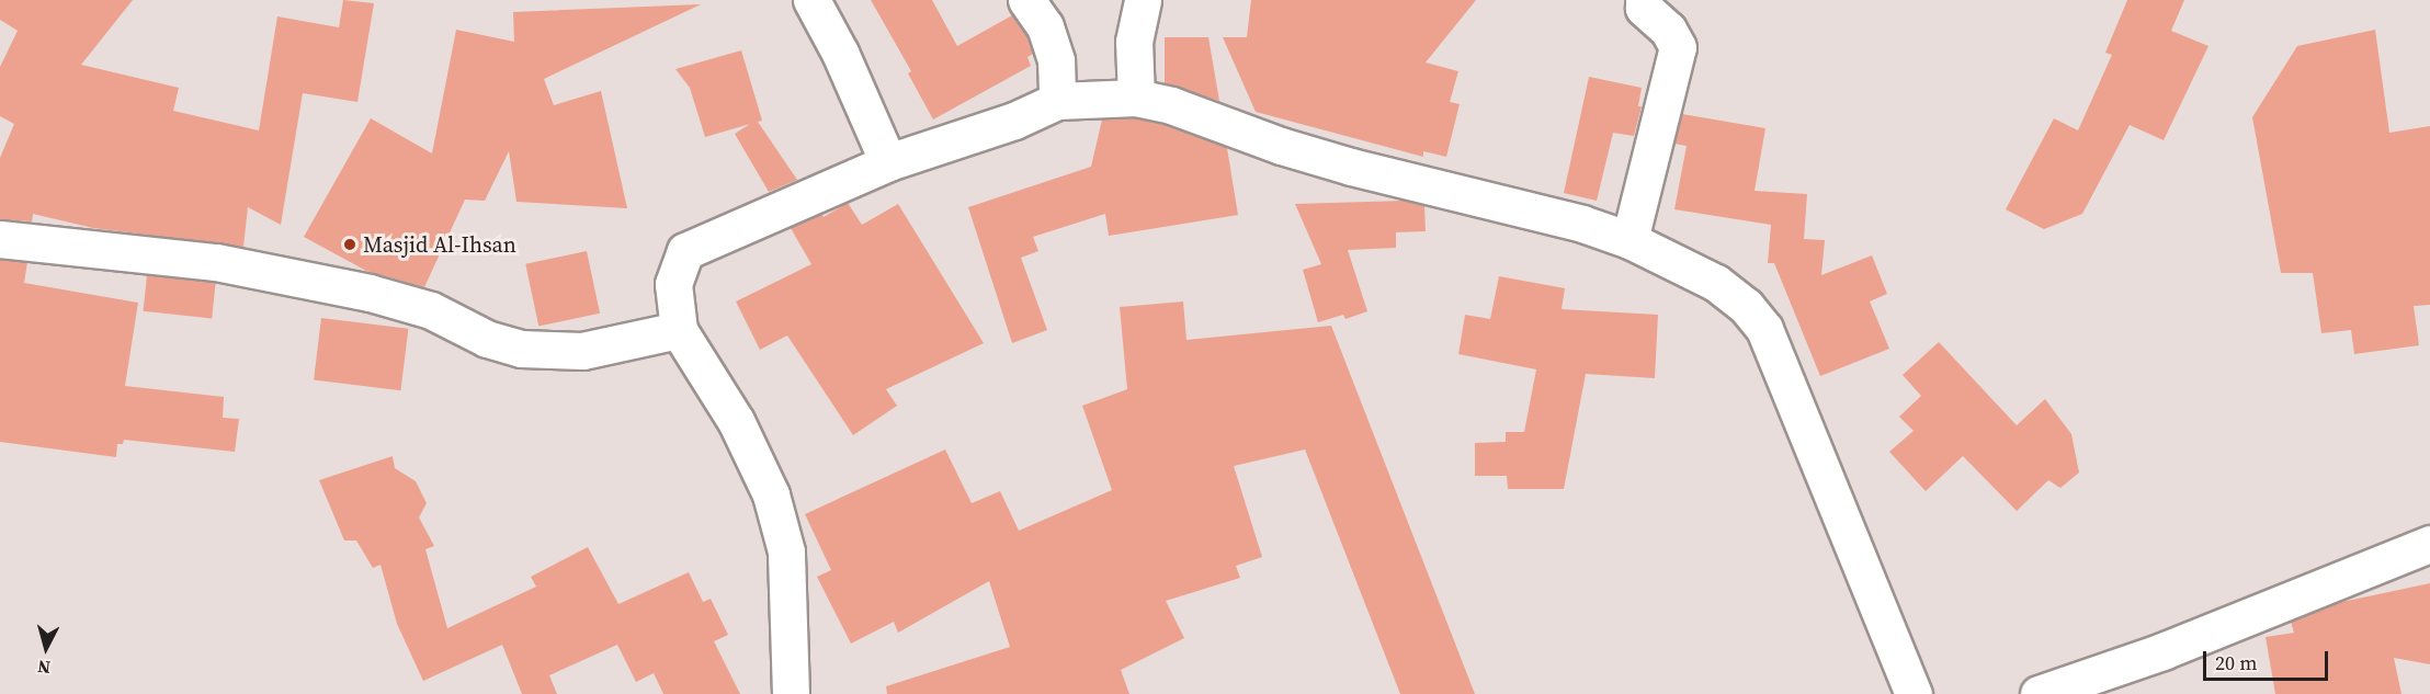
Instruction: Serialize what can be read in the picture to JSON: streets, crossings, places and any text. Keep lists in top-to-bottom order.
{
  "places": ["Masjid Al-Ihsan"],
  "scale_bar": "20 m",
  "north": "bottom"
}
